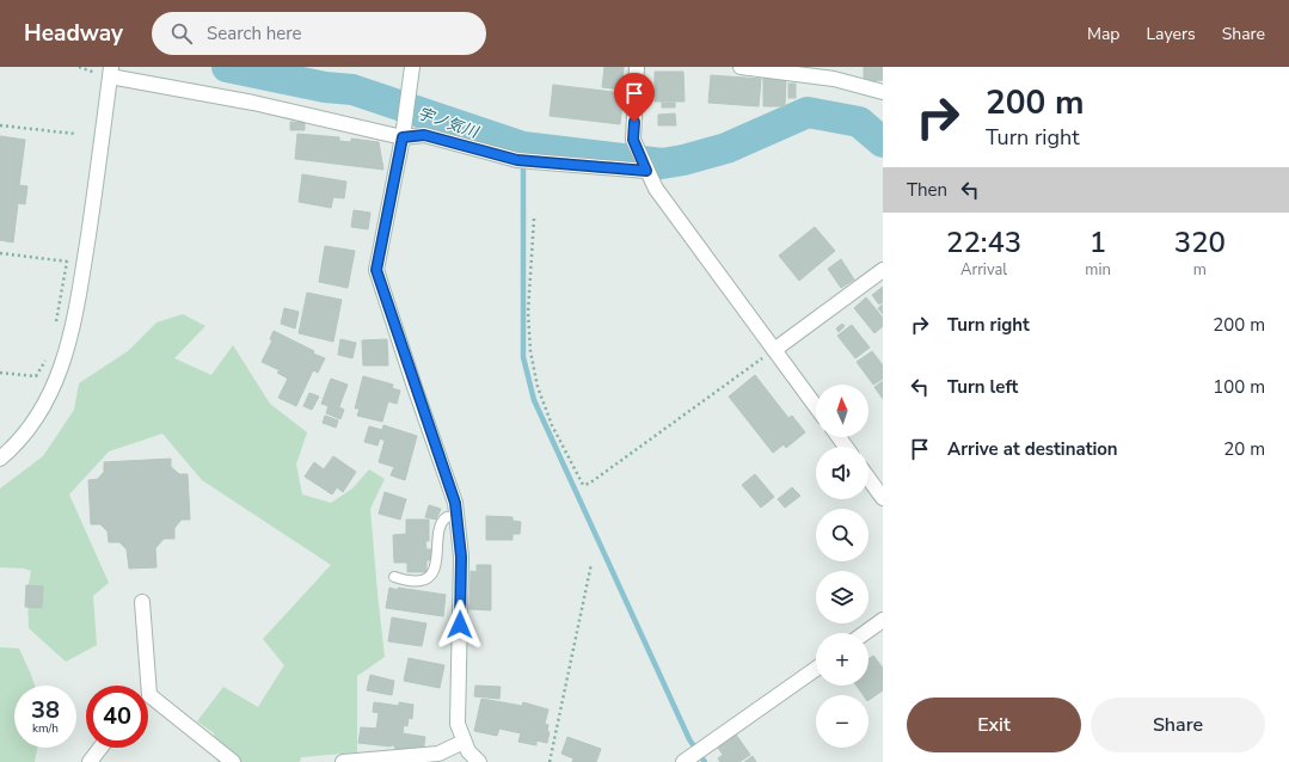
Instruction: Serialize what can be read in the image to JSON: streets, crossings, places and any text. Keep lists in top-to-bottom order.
{
  "water": ["宇ノ気川"],
  "north": "top",
  "page": {
    "header": "Headway",
    "search": "Search here",
    "nav": ["Map", "Layers", "Share"],
    "turn": ["200 m", "Turn right"],
    "then": "Then",
    "eta": [
      "22:43",
      "Arrival",
      "1",
      "min",
      "320",
      "m"
    ],
    "list": [
      {
        "name": "Turn right",
        "value": "200 m"
      },
      {
        "name": "Turn left",
        "value": "100 m"
      },
      {
        "name": "Arrive at destination",
        "value": "20 m"
      }
    ],
    "map_buttons": ["+", "−"],
    "speed": "38 km/h",
    "limit": "40",
    "buttons": ["Exit", "Share"]
  }
}
